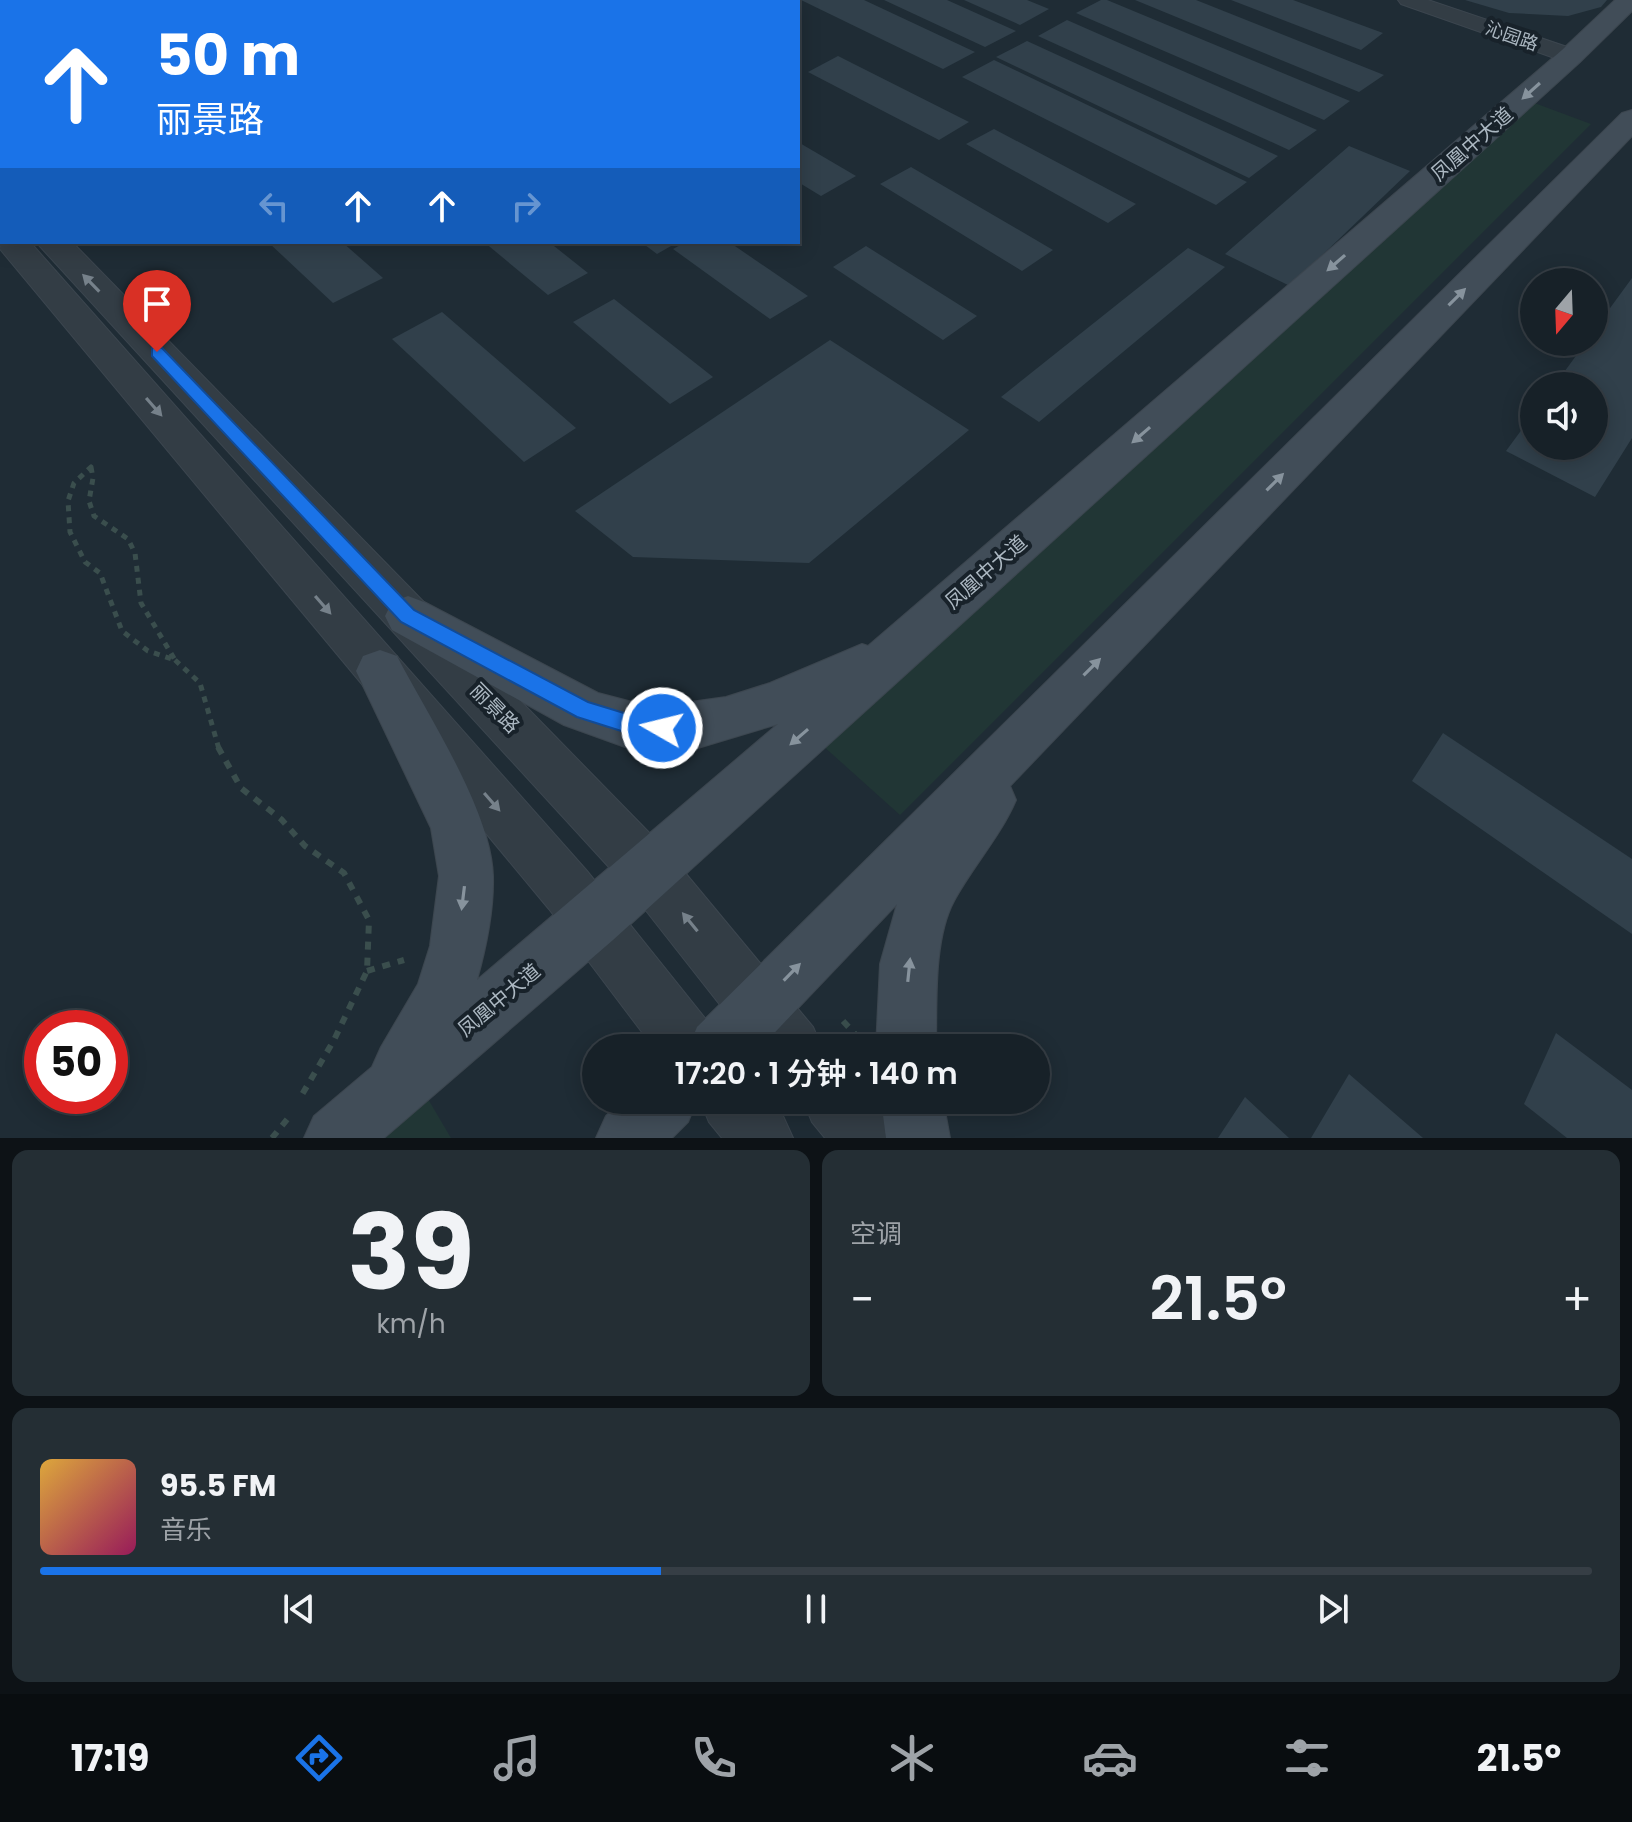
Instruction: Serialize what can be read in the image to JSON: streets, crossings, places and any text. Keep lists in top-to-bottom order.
{
  "streets": {
    "main road": ["凤凰中大道"],
    "street": ["沁园路", "丽景路"]
  },
  "crossings": [
    ["沁园路", "凤凰中大道"],
    ["凤凰中大道", "丽景路"]
  ],
  "north": "bottom",
  "page": {
    "turn": ["50 m", "丽景路"],
    "limit": "50",
    "trip": "17:20 · 1 分钟 · 140 m",
    "tile": [
      ["39", "km/h"],
      "空调"
    ],
    "heat": ["−", "21.5°", "+"],
    "song": ["95.5 FM", "音乐"],
    "tabs": ["17:19", "21.5°"]
  }
}
